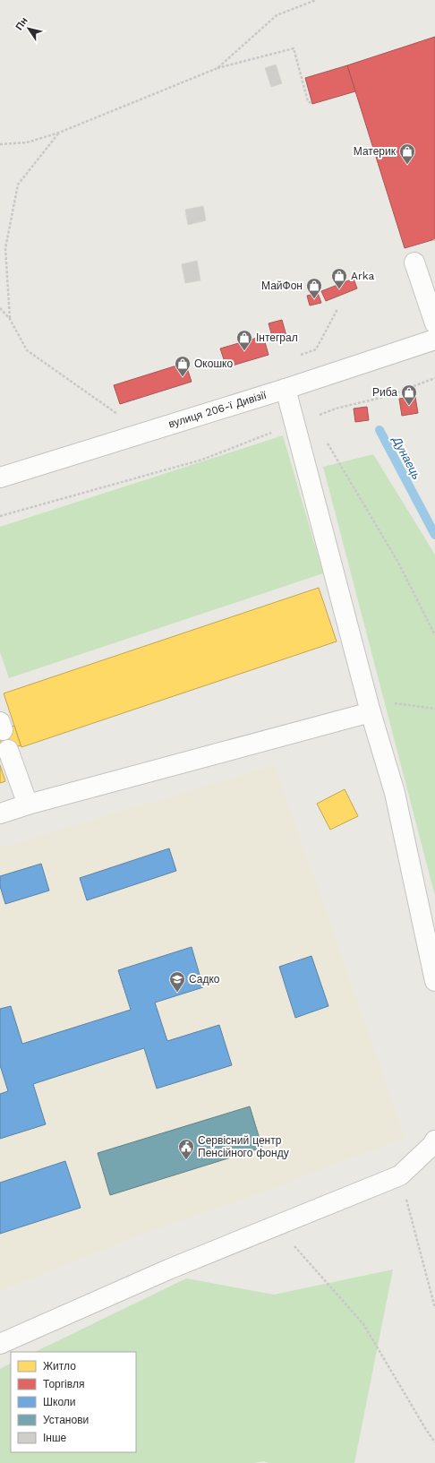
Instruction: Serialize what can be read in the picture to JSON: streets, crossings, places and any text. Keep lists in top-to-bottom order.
{
  "streets": {
    "street": ["вулиця 206-ї Дивізії"]
  },
  "water": ["Дунаець"],
  "places": {
    "shop": [
      "Материк",
      "Arka",
      "МайФон",
      "Інтеграл",
      "Окошко",
      "Риба"
    ],
    "school or university": ["Садко"],
    "public building": ["Сервісний центр Пенсійного фонду"]
  },
  "legend": [
    "Житло",
    "Торгівля",
    "Школи",
    "Установи",
    "Інше"
  ],
  "north": "top left"
}
